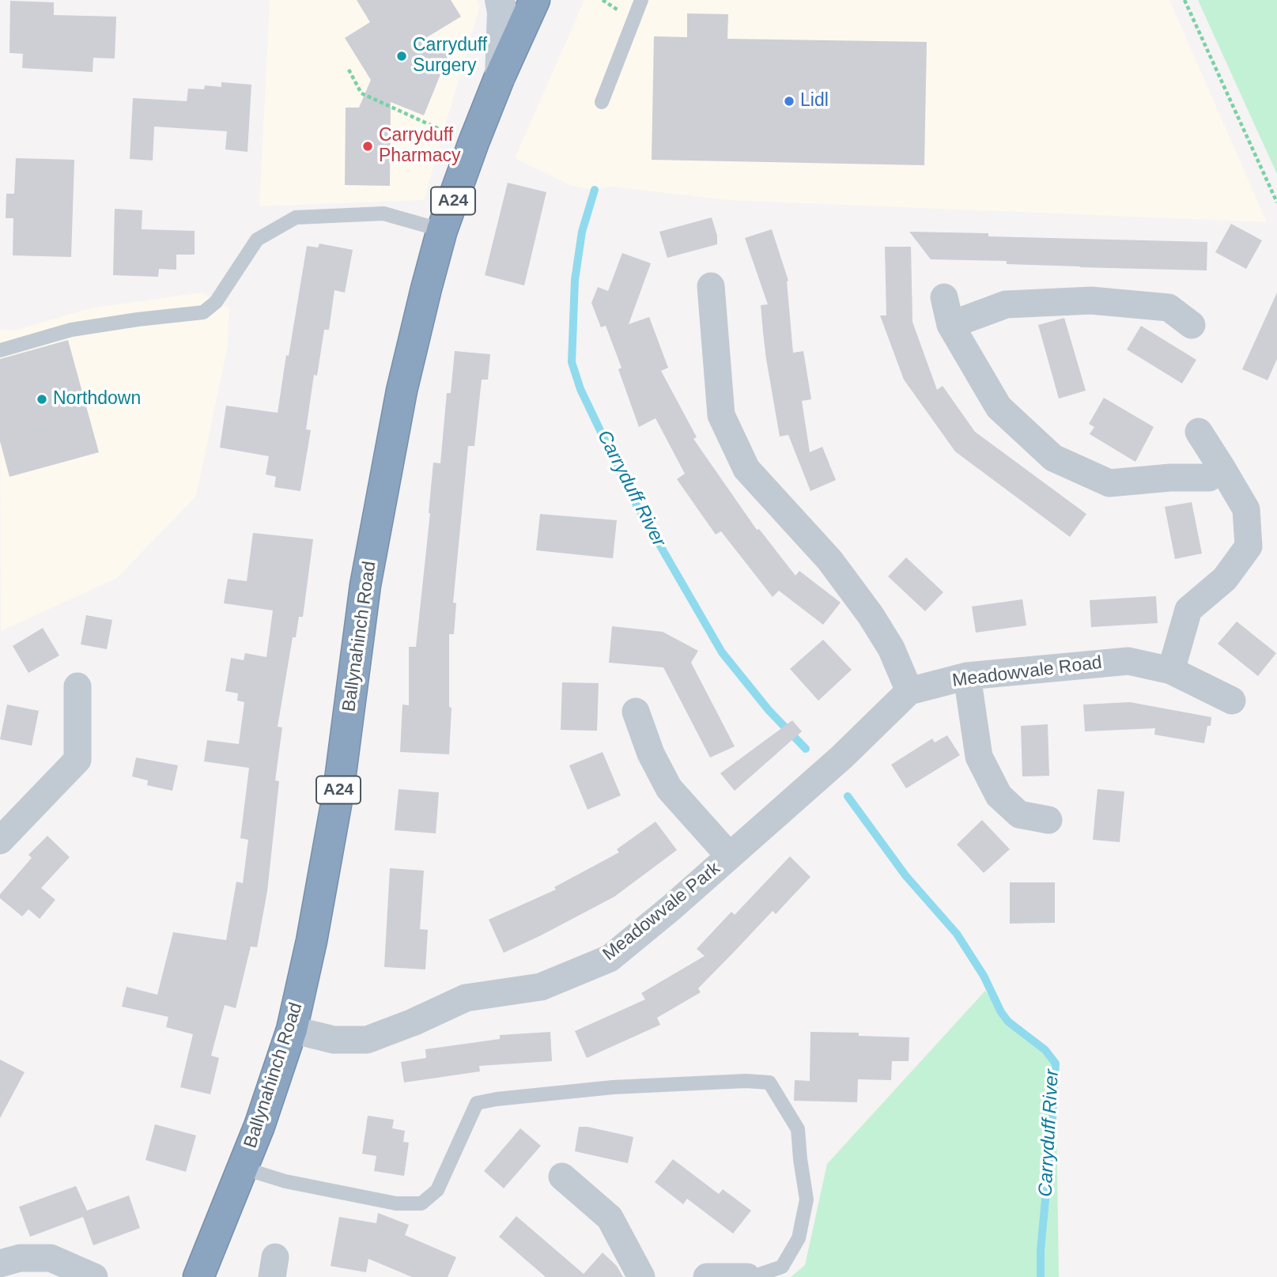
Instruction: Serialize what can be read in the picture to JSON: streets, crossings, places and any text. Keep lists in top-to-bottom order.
{
  "streets": {
    "highway": ["A24", "Ballynahinch Road"],
    "street": ["Meadowvale Road", "Meadowvale Park"]
  },
  "crossings": [
    ["Ballynahinch Road", "Meadowvale Park"],
    ["Meadowvale Road", "Meadowvale Park"]
  ],
  "water": ["Carryduff River"],
  "places": [
    "Carryduff Surgery",
    "Lidl",
    "Carryduff Pharmacy",
    "Northdown"
  ]
}
